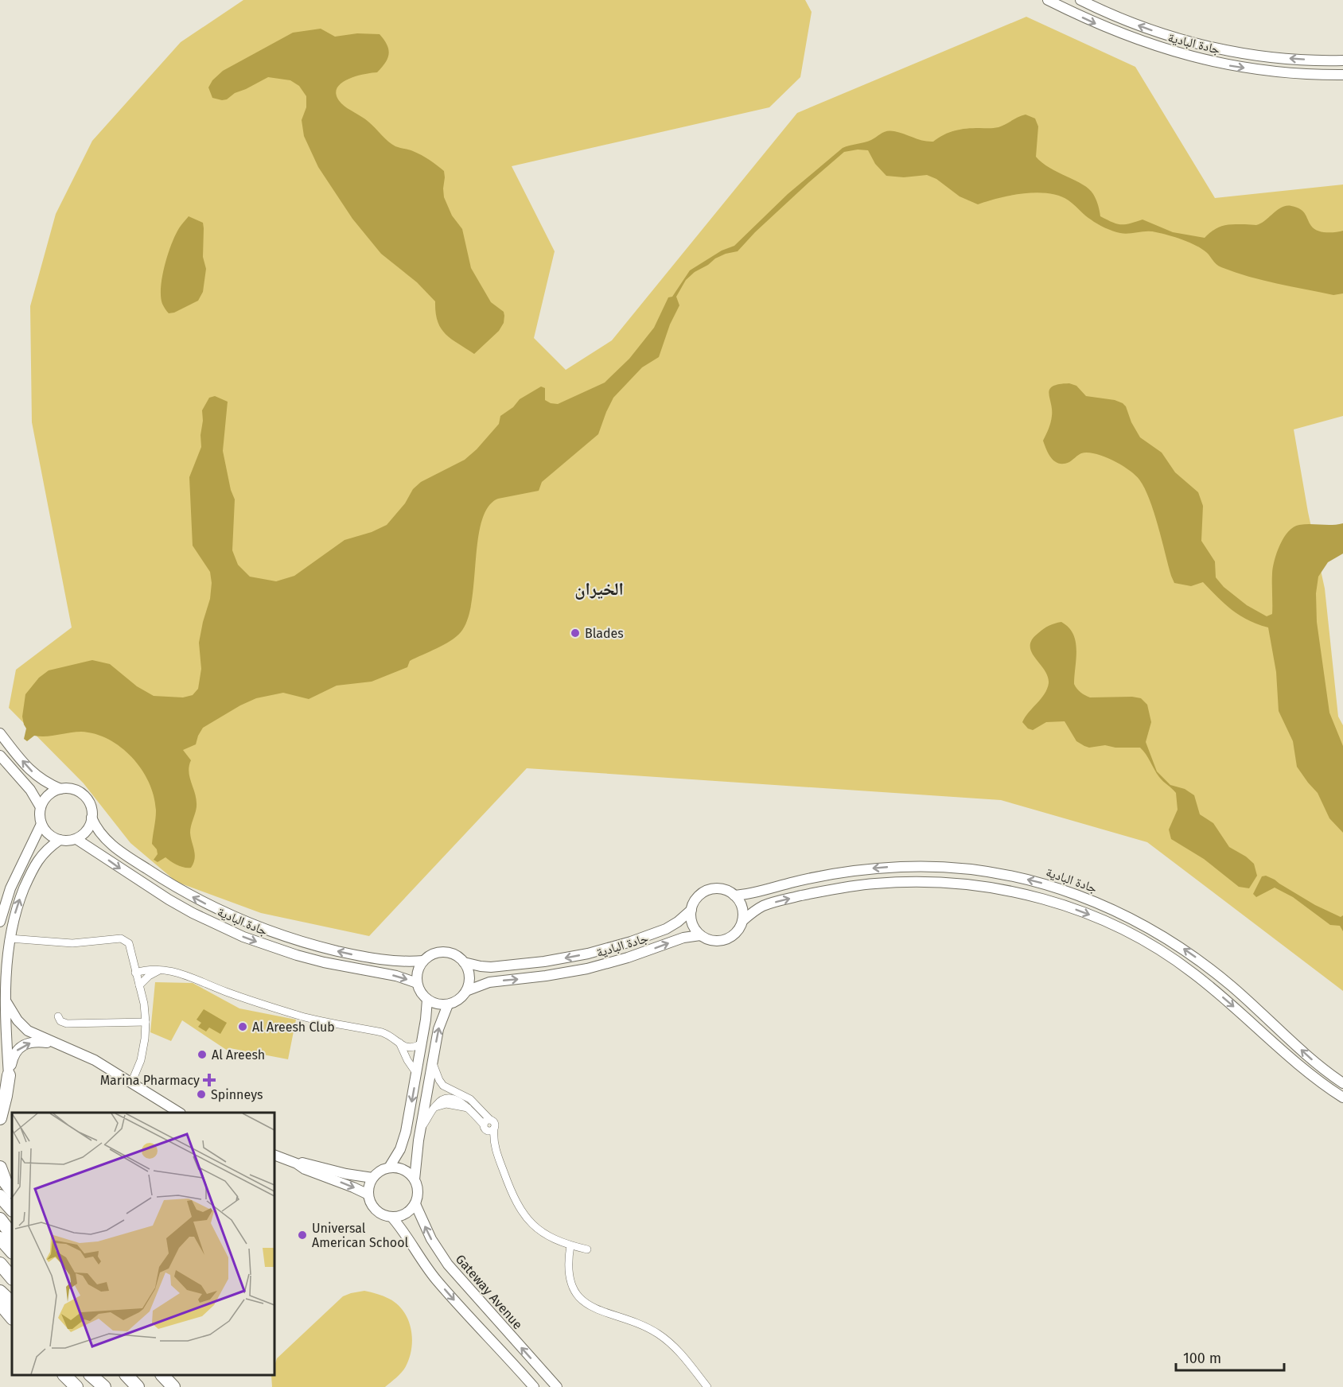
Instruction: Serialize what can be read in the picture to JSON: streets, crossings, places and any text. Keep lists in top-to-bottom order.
{
  "streets": {
    "street": ["جادة البادية", "Gateway Avenue"]
  },
  "districts": ["الخيران"],
  "places": {
    "other": [
      "Blades",
      "Al Areesh Club",
      "Al Areesh",
      "Spinneys",
      "Universal American School"
    ],
    "health": ["Marina Pharmacy"]
  },
  "scale_bar": "100 m"
}
